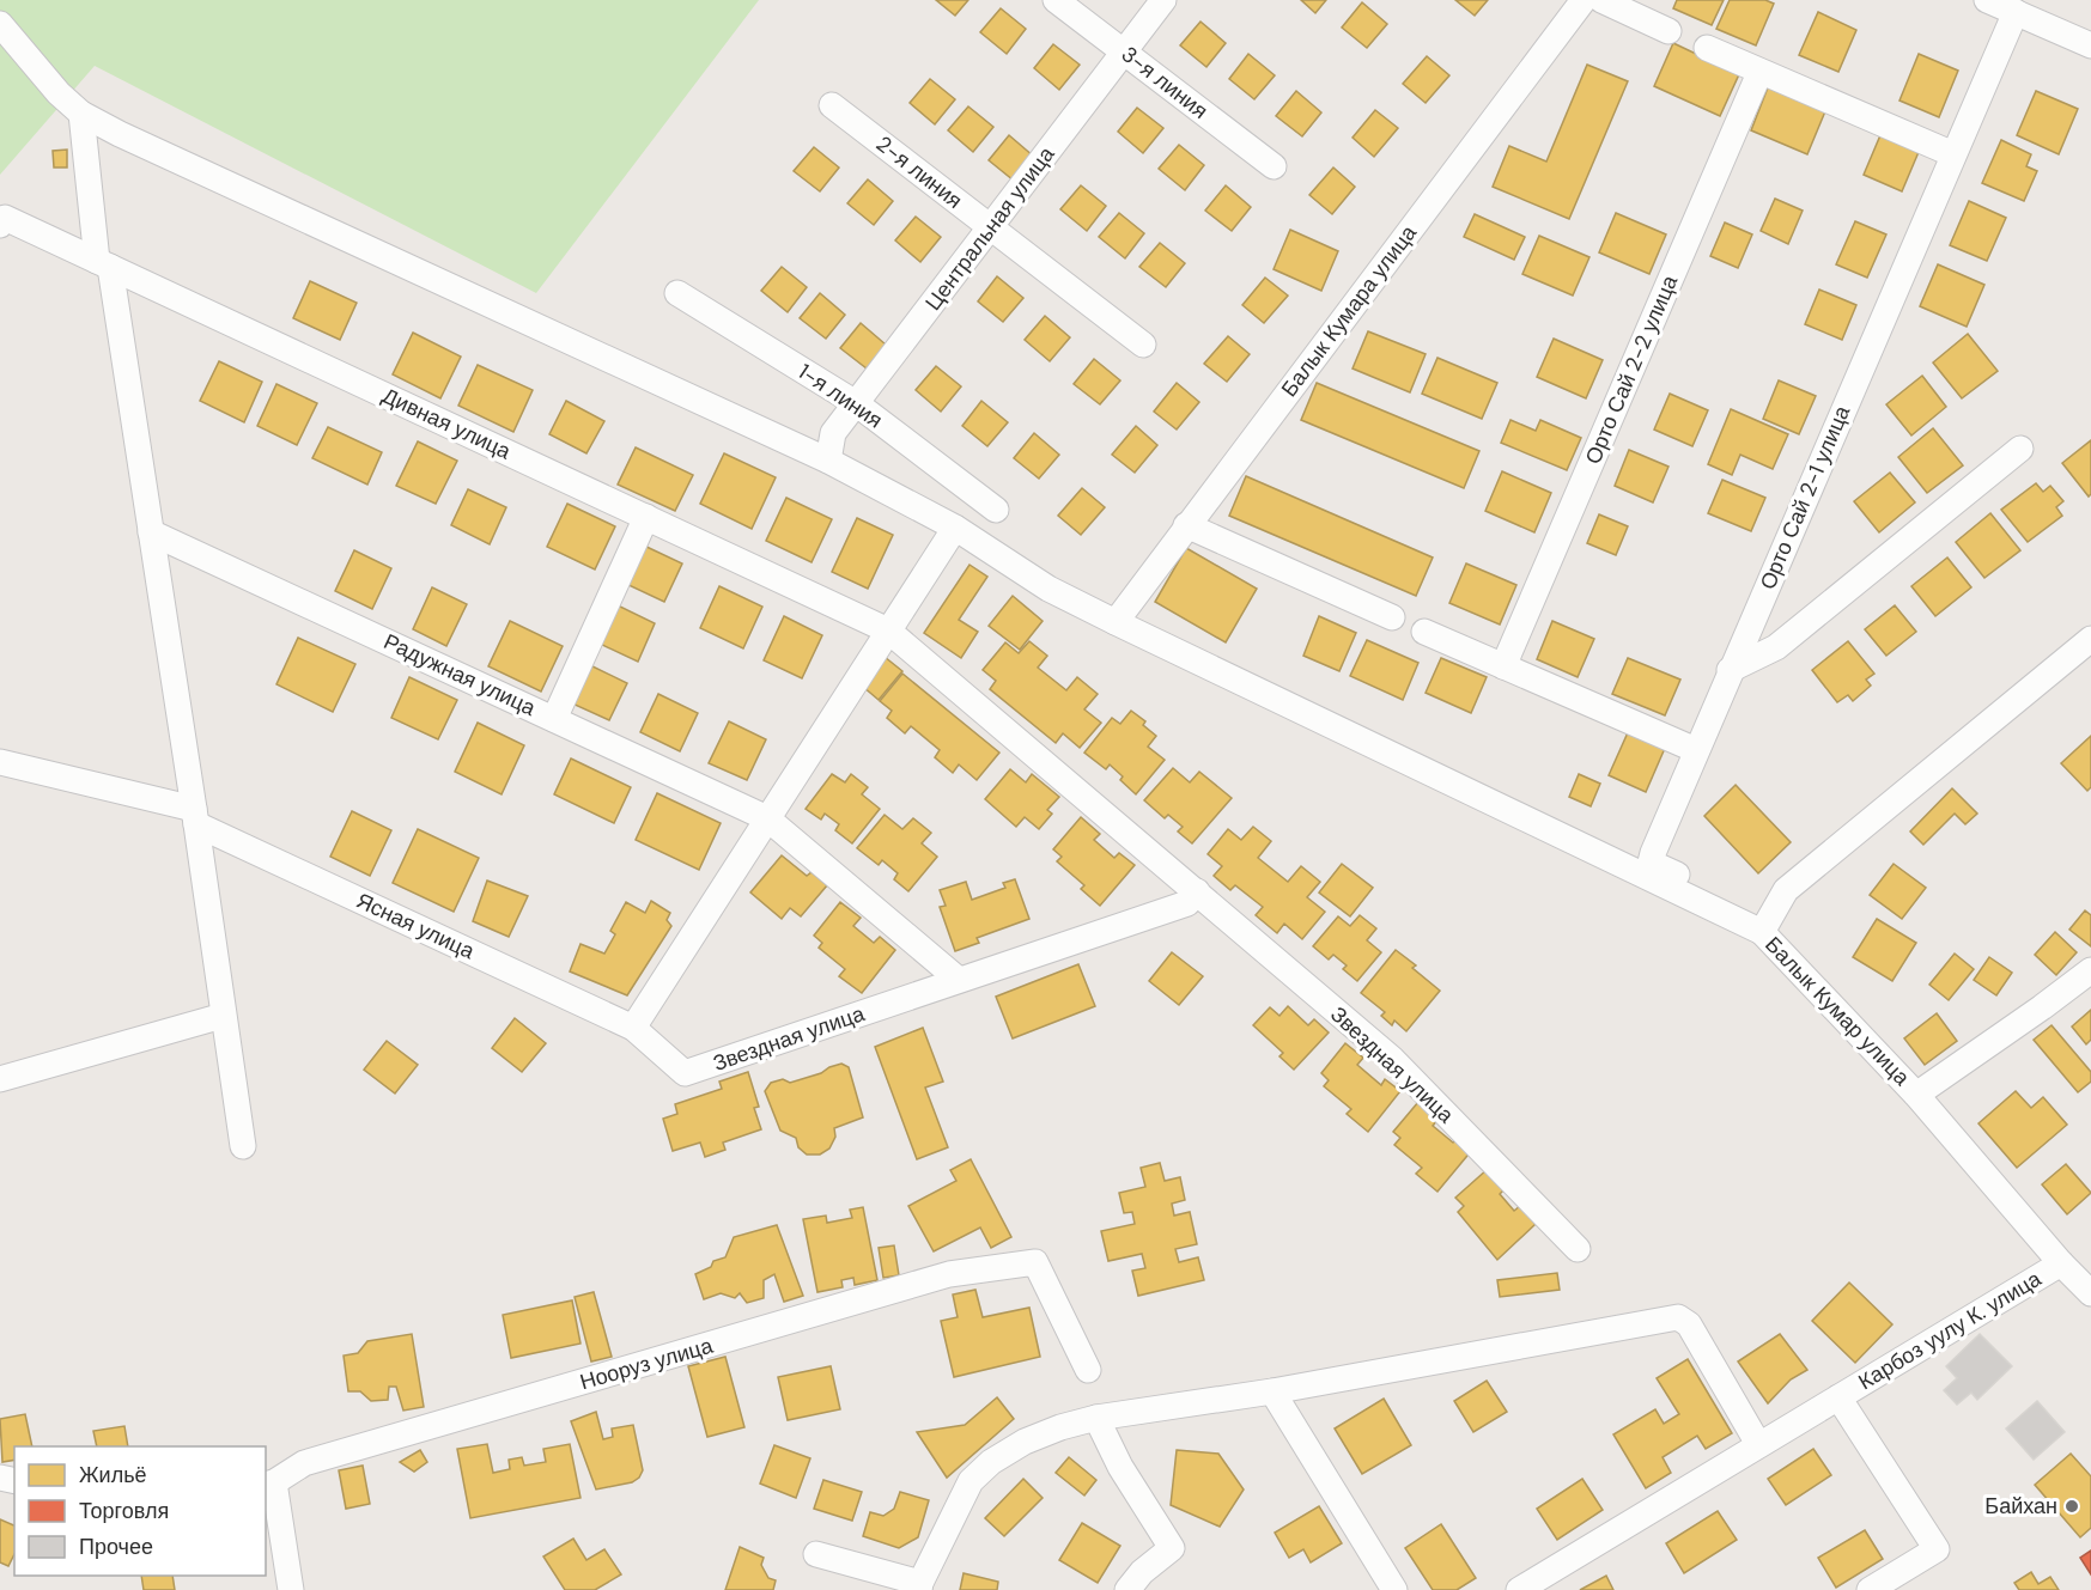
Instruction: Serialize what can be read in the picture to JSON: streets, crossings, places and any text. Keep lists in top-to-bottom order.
{
  "streets": {
    "street": [
      "3-я линия",
      "2-я линия",
      "Центральная улица",
      "Балык Кумара улица",
      "Орто Сай 2-2 улица",
      "1-я линия",
      "Дивная улица",
      "Орто Сай 2-1 улица",
      "Радужная улица",
      "Ясная улица",
      "Балык Кумар улица",
      "Звездная улица",
      "Карбоз уулу К. улица",
      "Нооруз улица"
    ]
  },
  "crossings": [
    ["3-я линия", "Центральная улица"],
    ["2-я линия", "Центральная улица"],
    ["Центральная улица", "1-я линия"],
    ["Дивная улица", "Звездная улица"],
    ["Орто Сай 2-1 улица", "Балык Кумар улица"],
    ["Ясная улица", "Звездная улица"],
    ["Балык Кумар улица", "Карбоз уулу К. улица"]
  ],
  "places": ["Байхан"],
  "legend": ["Жильё", "Торговля", "Прочее"]
}
